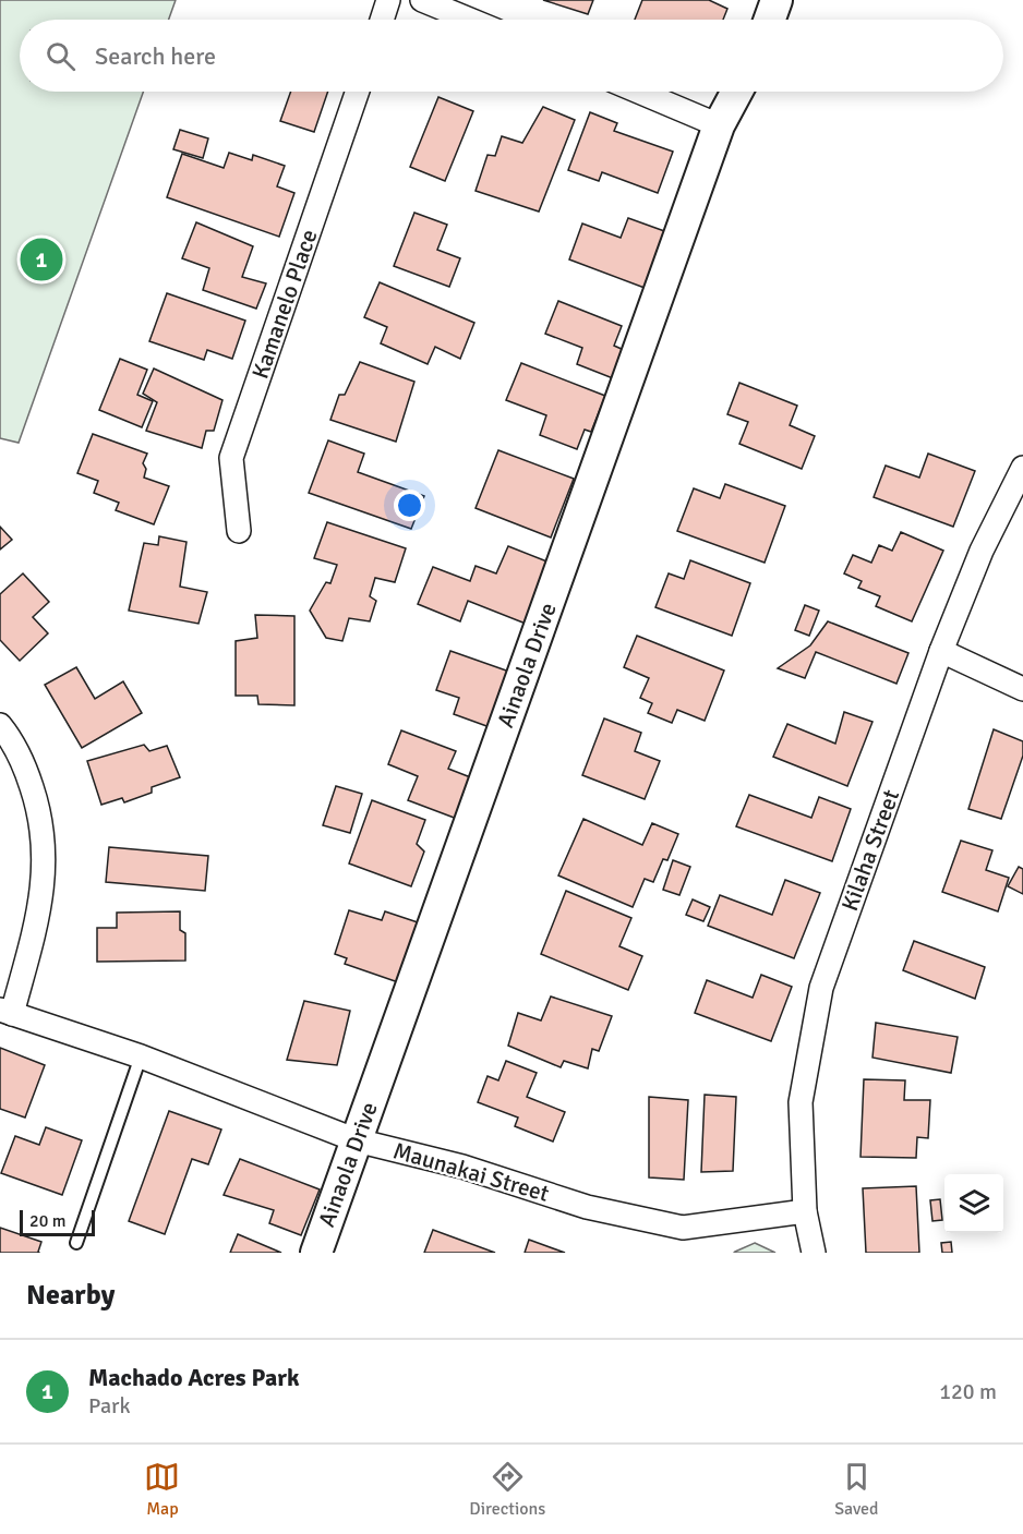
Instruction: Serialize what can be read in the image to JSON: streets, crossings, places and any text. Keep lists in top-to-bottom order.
{
  "streets": {
    "street": [
      "Kamanelo Place",
      "Ainaola Drive",
      "Kilaha Street",
      "Maunakai Street"
    ]
  },
  "crossings": [
    ["Ainaola Drive", "Maunakai Street"],
    ["Kilaha Street", "Maunakai Street"]
  ],
  "scale_bar": "20 m",
  "page": {
    "search": "Search here",
    "pins": "1",
    "scale": "20 m",
    "heading": "Nearby",
    "list": [
      {
        "mark": "1",
        "name": "Machado Acres Park",
        "note": "Park",
        "value": "120 m"
      }
    ],
    "nav": ["Map", "Directions", "Saved"]
  }
}
